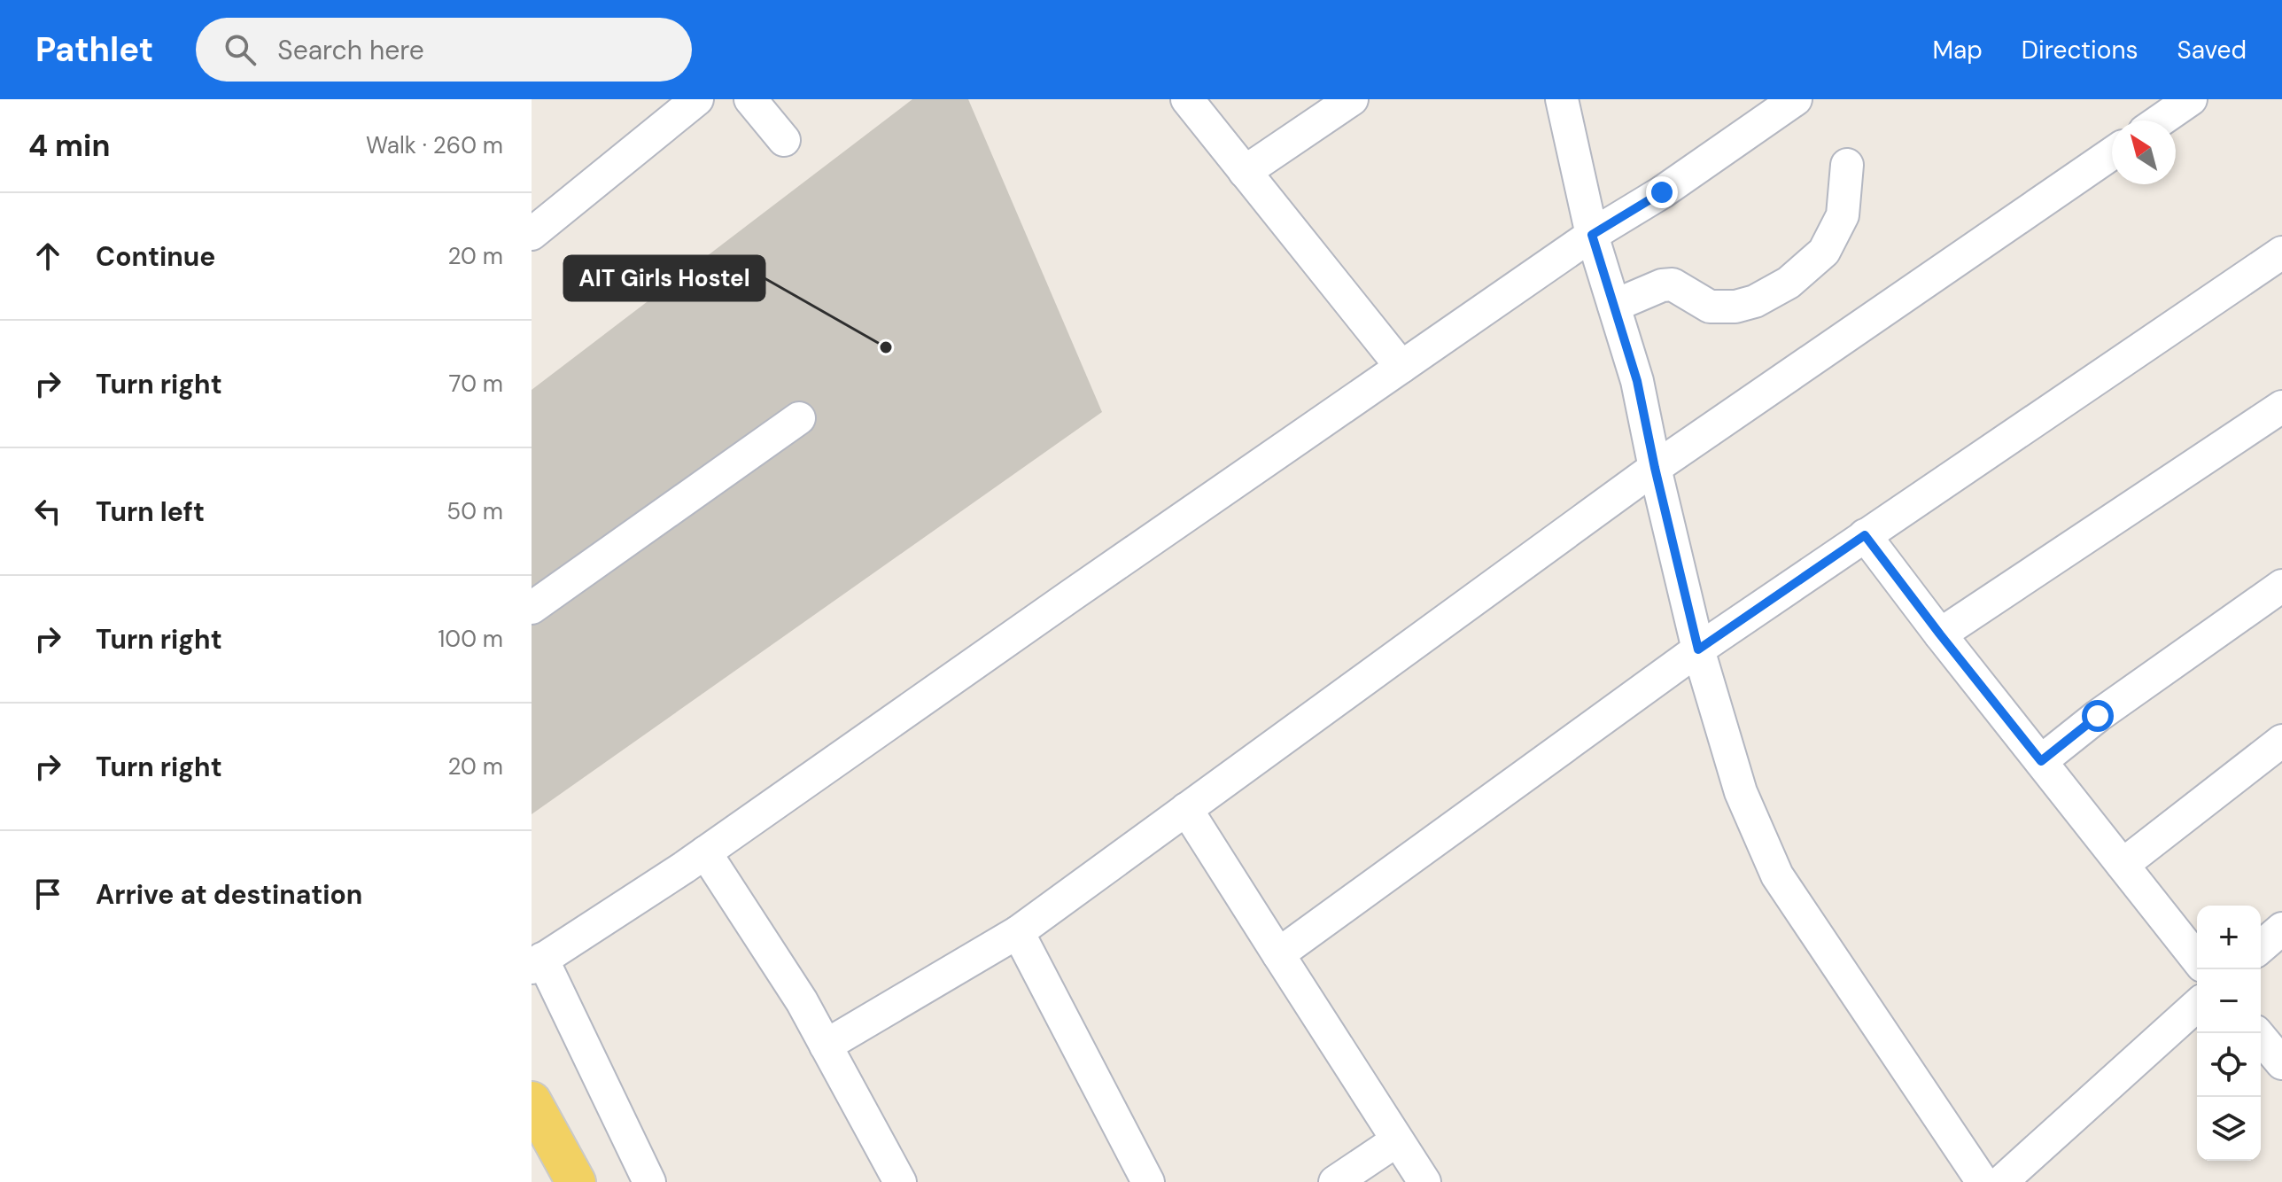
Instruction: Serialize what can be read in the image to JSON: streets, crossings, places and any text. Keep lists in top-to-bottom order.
{
  "places": ["AIT Girls Hostel"],
  "north": "top left",
  "page": {
    "header": "Pathlet",
    "search": "Search here",
    "nav": ["Map", "Directions", "Saved"],
    "heading": ["4 min", "Walk · 260 m"],
    "list": [
      ["Continue", "20 m"],
      ["Turn right", "70 m"],
      ["Turn left", "50 m"],
      ["Turn right", "100 m"],
      ["Turn right", "20 m"],
      "Arrive at destination"
    ],
    "map_buttons": ["+", "−"]
  }
}
